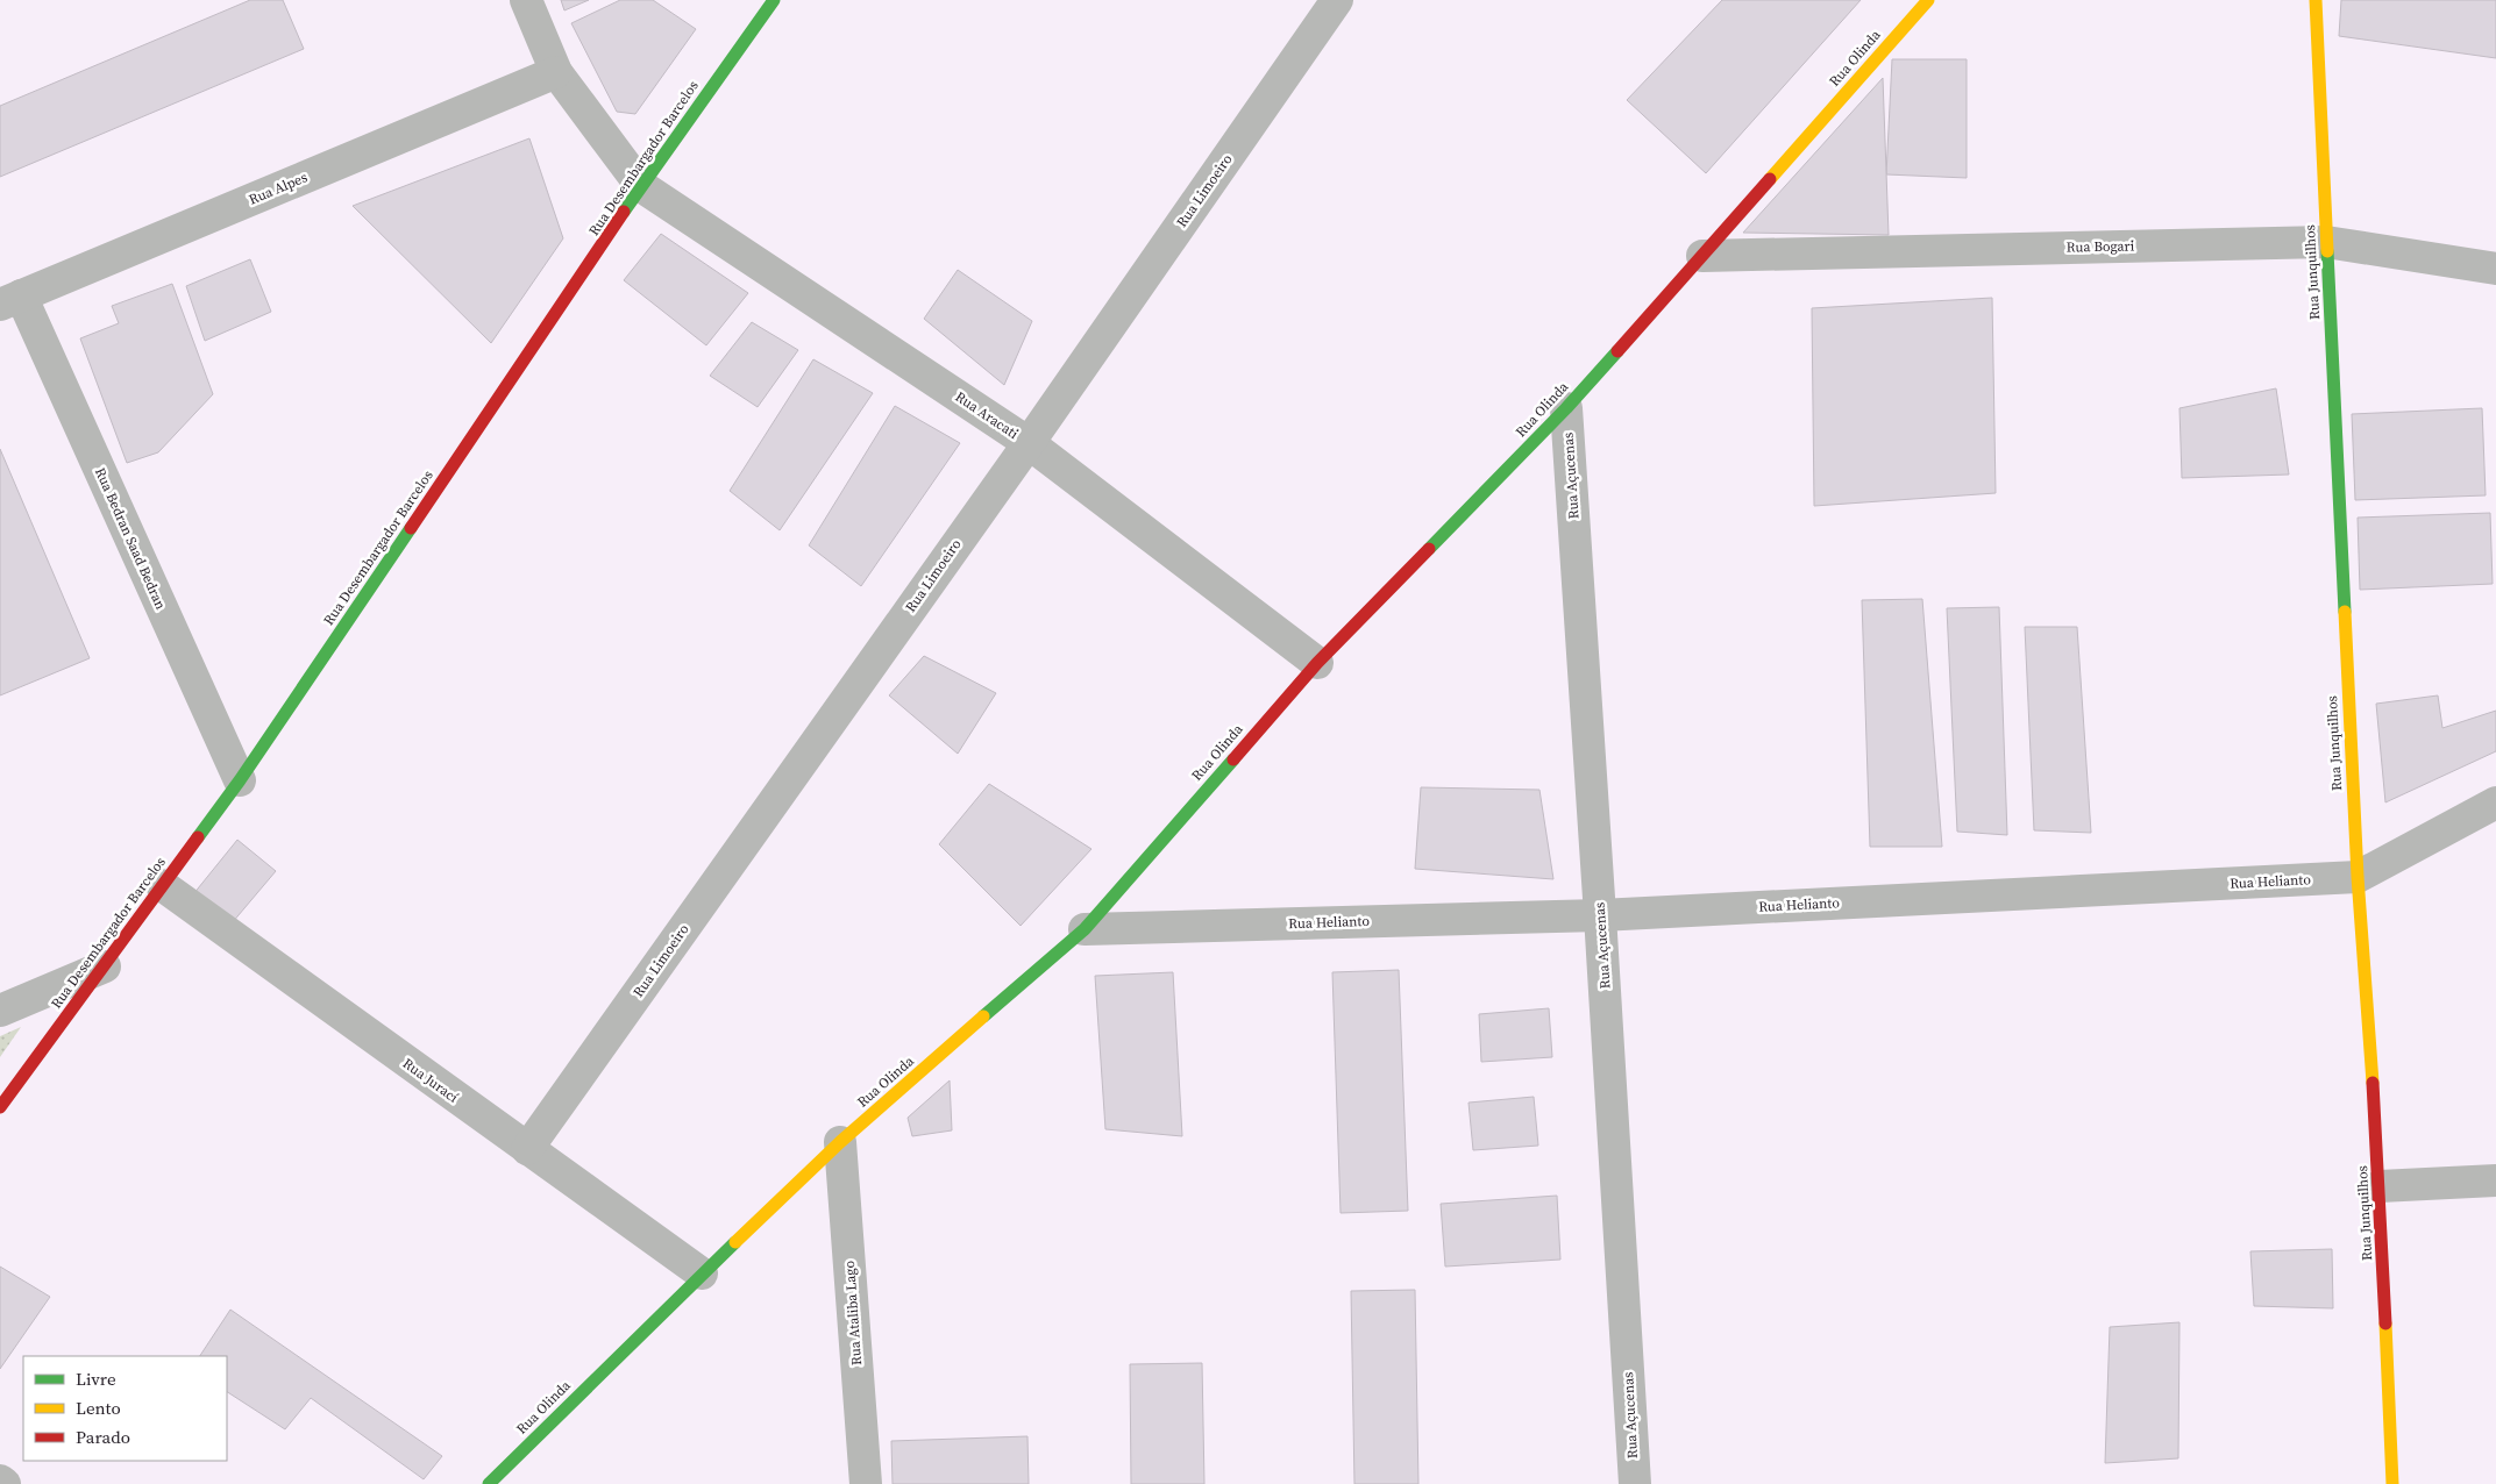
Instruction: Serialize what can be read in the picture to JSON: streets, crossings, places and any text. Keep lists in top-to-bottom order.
{
  "streets": {
    "street": [
      "Rua Olinda",
      "Rua Desembargador Barcelos",
      "Rua Alpes",
      "Rua Limoeiro",
      "Rua Bogari",
      "Rua Junquilhos",
      "Rua Aracati",
      "Rua Açucenas",
      "Rua Bedran Saad Bedran",
      "Rua Helianto",
      "Rua Jurací",
      "Rua Ataliba Lago"
    ]
  },
  "crossings": [
    ["Rua Olinda", "Rua Bogari"],
    ["Rua Olinda", "Rua Aracati"],
    ["Rua Olinda", "Rua Açucenas"],
    ["Rua Olinda", "Rua Helianto"],
    ["Rua Olinda", "Rua Jurací"],
    ["Rua Olinda", "Rua Ataliba Lago"],
    ["Rua Desembargador Barcelos", "Rua Aracati"],
    ["Rua Desembargador Barcelos", "Rua Bedran Saad Bedran"],
    ["Rua Desembargador Barcelos", "Rua Jurací"],
    ["Rua Alpes", "Rua Aracati"],
    ["Rua Alpes", "Rua Bedran Saad Bedran"],
    ["Rua Limoeiro", "Rua Aracati"],
    ["Rua Limoeiro", "Rua Jurací"],
    ["Rua Bogari", "Rua Junquilhos"],
    ["Rua Junquilhos", "Rua Helianto"],
    ["Rua Açucenas", "Rua Helianto"]
  ],
  "legend": ["Livre", "Lento", "Parado"]
}
